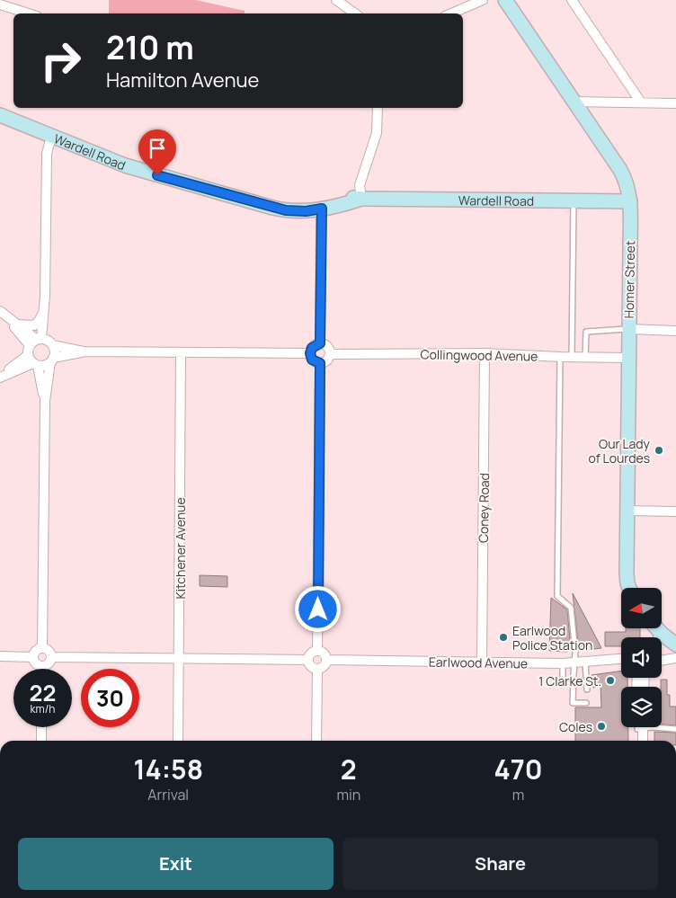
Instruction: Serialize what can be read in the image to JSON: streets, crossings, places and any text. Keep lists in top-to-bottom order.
{
  "streets": {
    "street": [
      "Wardell Road",
      "Homer Street",
      "Collingwood Avenue",
      "Coney Road",
      "Kitchener Avenue",
      "Earlwood Avenue"
    ]
  },
  "crossings": [
    ["Wardell Road", "Homer Street"],
    ["Homer Street", "Collingwood Avenue"],
    ["Collingwood Avenue", "Coney Road"],
    ["Coney Road", "Earlwood Avenue"]
  ],
  "places": [
    "Our Lady of Lourdes",
    "Earlwood Police Station",
    "1 Clarke St.",
    "Coles"
  ],
  "north": "left",
  "page": {
    "turn": ["210 m", "Hamilton Avenue"],
    "speed": "22 km/h",
    "limit": "30",
    "eta": [
      "14:58",
      "Arrival",
      "2",
      "min",
      "470",
      "m"
    ],
    "buttons": ["Exit", "Share"]
  }
}
